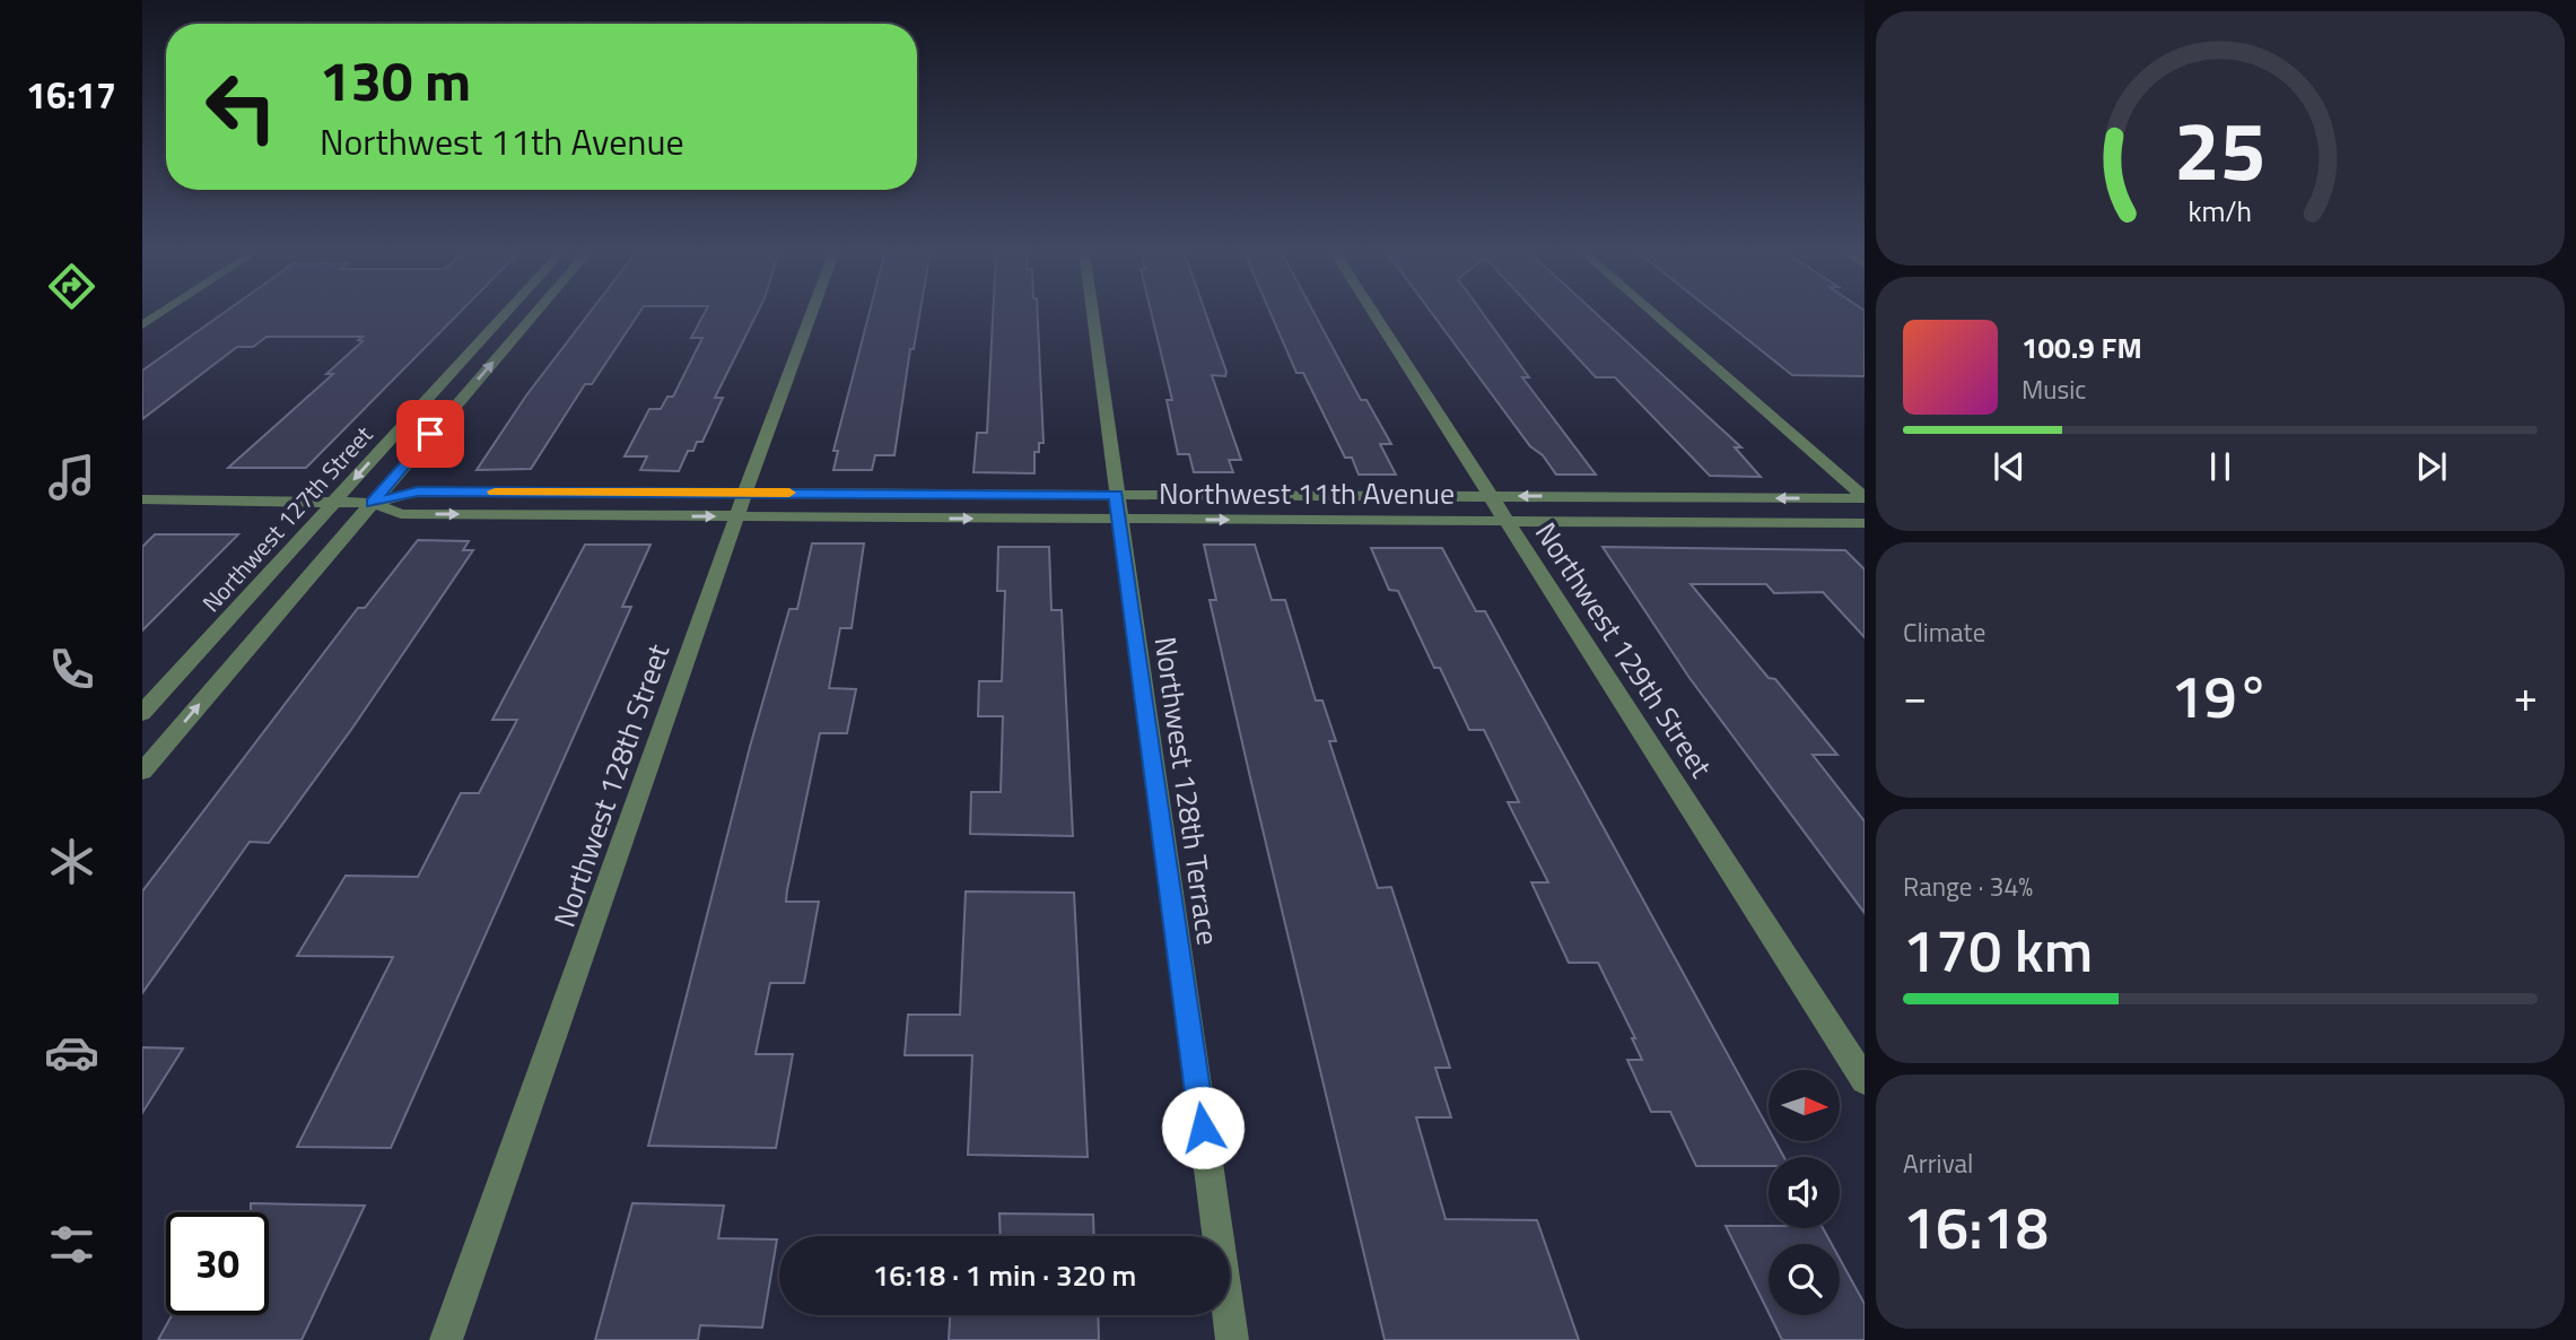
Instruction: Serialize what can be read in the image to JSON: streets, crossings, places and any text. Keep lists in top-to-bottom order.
{
  "streets": {
    "street": [
      "Northwest 11th Avenue",
      "Northwest 127th Street",
      "Northwest 129th Street",
      "Northwest 128th Street",
      "Northwest 128th Terrace"
    ]
  },
  "crossings": [
    ["Northwest 11th Avenue", "Northwest 127th Street"],
    ["Northwest 11th Avenue", "Northwest 129th Street"],
    ["Northwest 11th Avenue", "Northwest 128th Street"],
    ["Northwest 11th Avenue", "Northwest 128th Terrace"]
  ],
  "north": "right",
  "page": {
    "tabs": "16:17",
    "turn": ["130 m", "Northwest 11th Avenue"],
    "song": ["100.9 FM", "Music"],
    "tile": [
      "Climate",
      ["Range · 34%", "170 km"],
      ["Arrival", "16:18"]
    ],
    "heat": ["−", "19°", "+"],
    "limit": "30",
    "trip": "16:18 · 1 min · 320 m",
    "gauge": ["25", "km/h"]
  }
}
